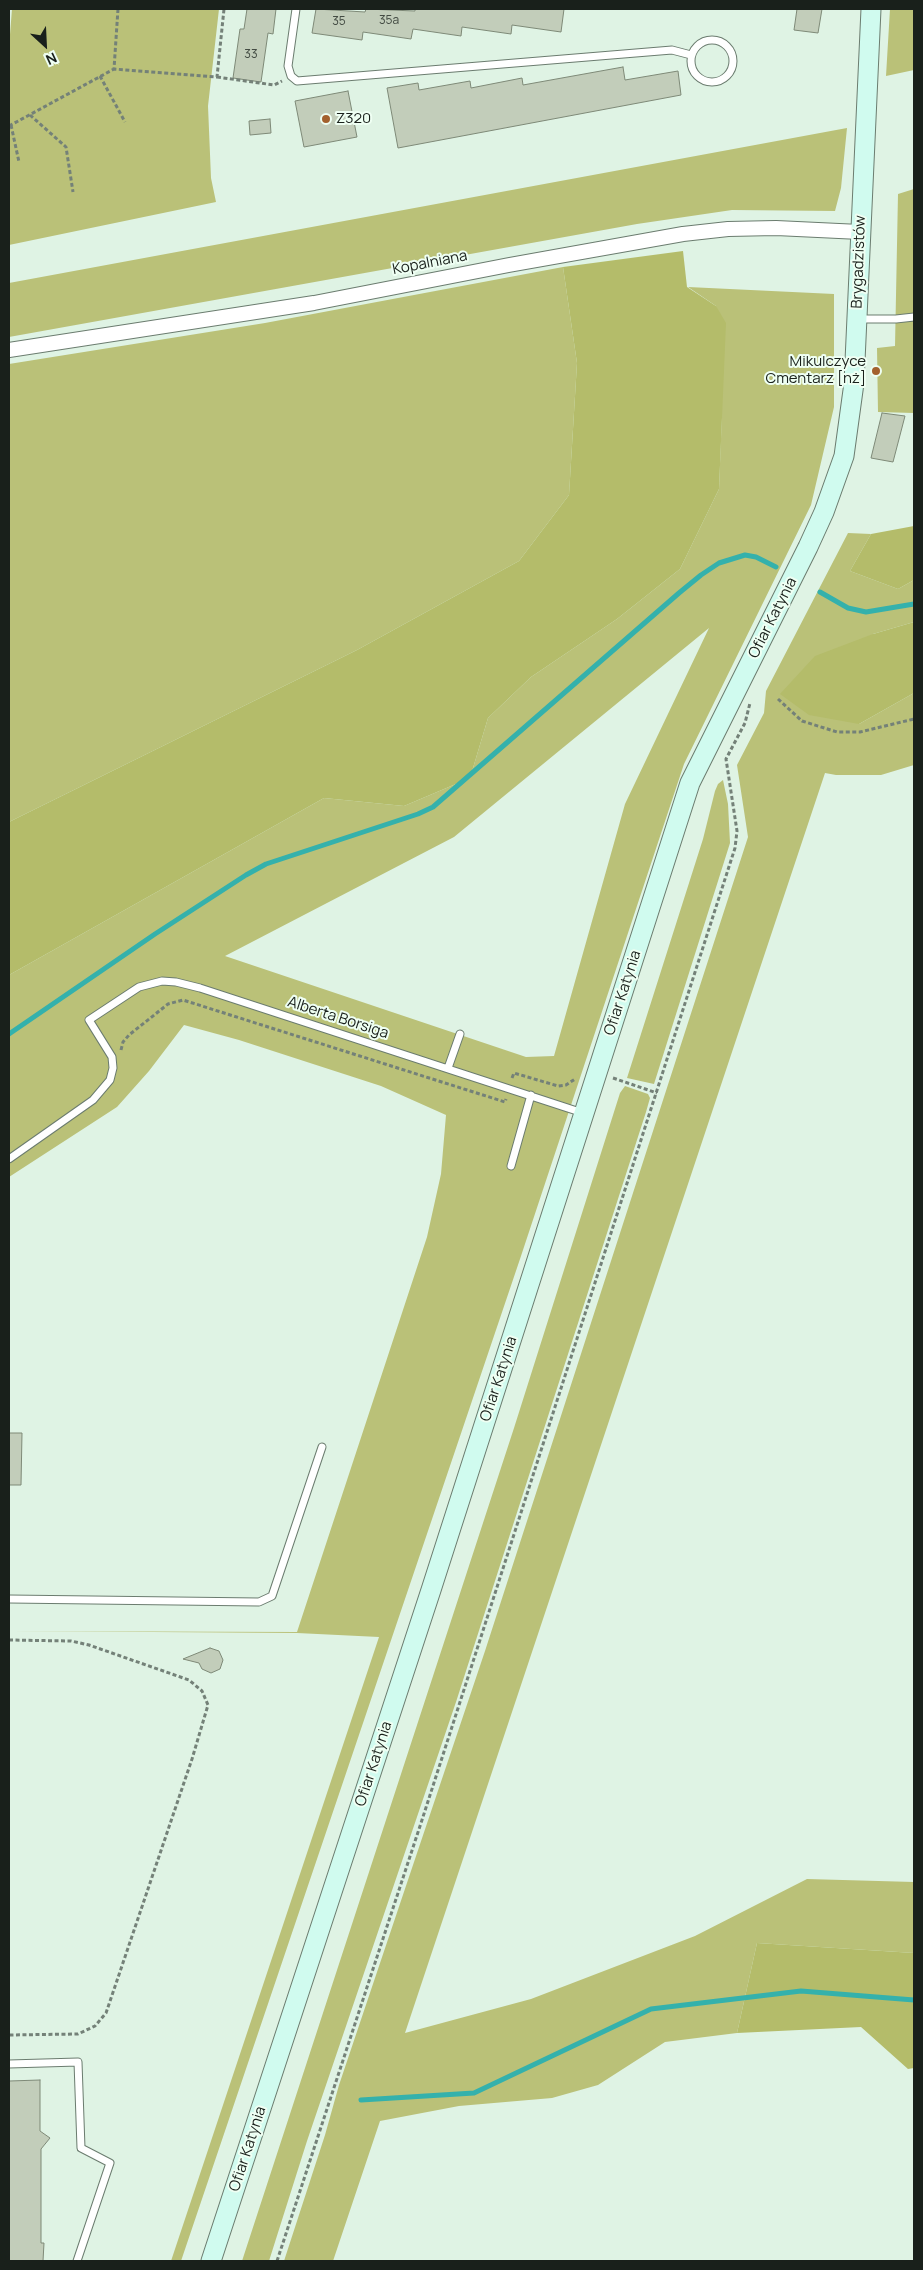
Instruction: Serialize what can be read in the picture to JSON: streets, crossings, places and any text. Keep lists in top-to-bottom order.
{
  "streets": {
    "street": ["Brygadzistów", "Kopalniana", "Ofiar Katynia"],
    "lane": ["Alberta Borsiga"]
  },
  "crossings": [
    ["Brygadzistów", "Kopalniana"],
    ["Brygadzistów", "Ofiar Katynia"],
    ["Ofiar Katynia", "Alberta Borsiga"]
  ],
  "places": ["Z320", "Mikulczyce Cmentarz [nż]"],
  "house_numbers": ["35a", "35", "33"],
  "north": "bottom right"
}
